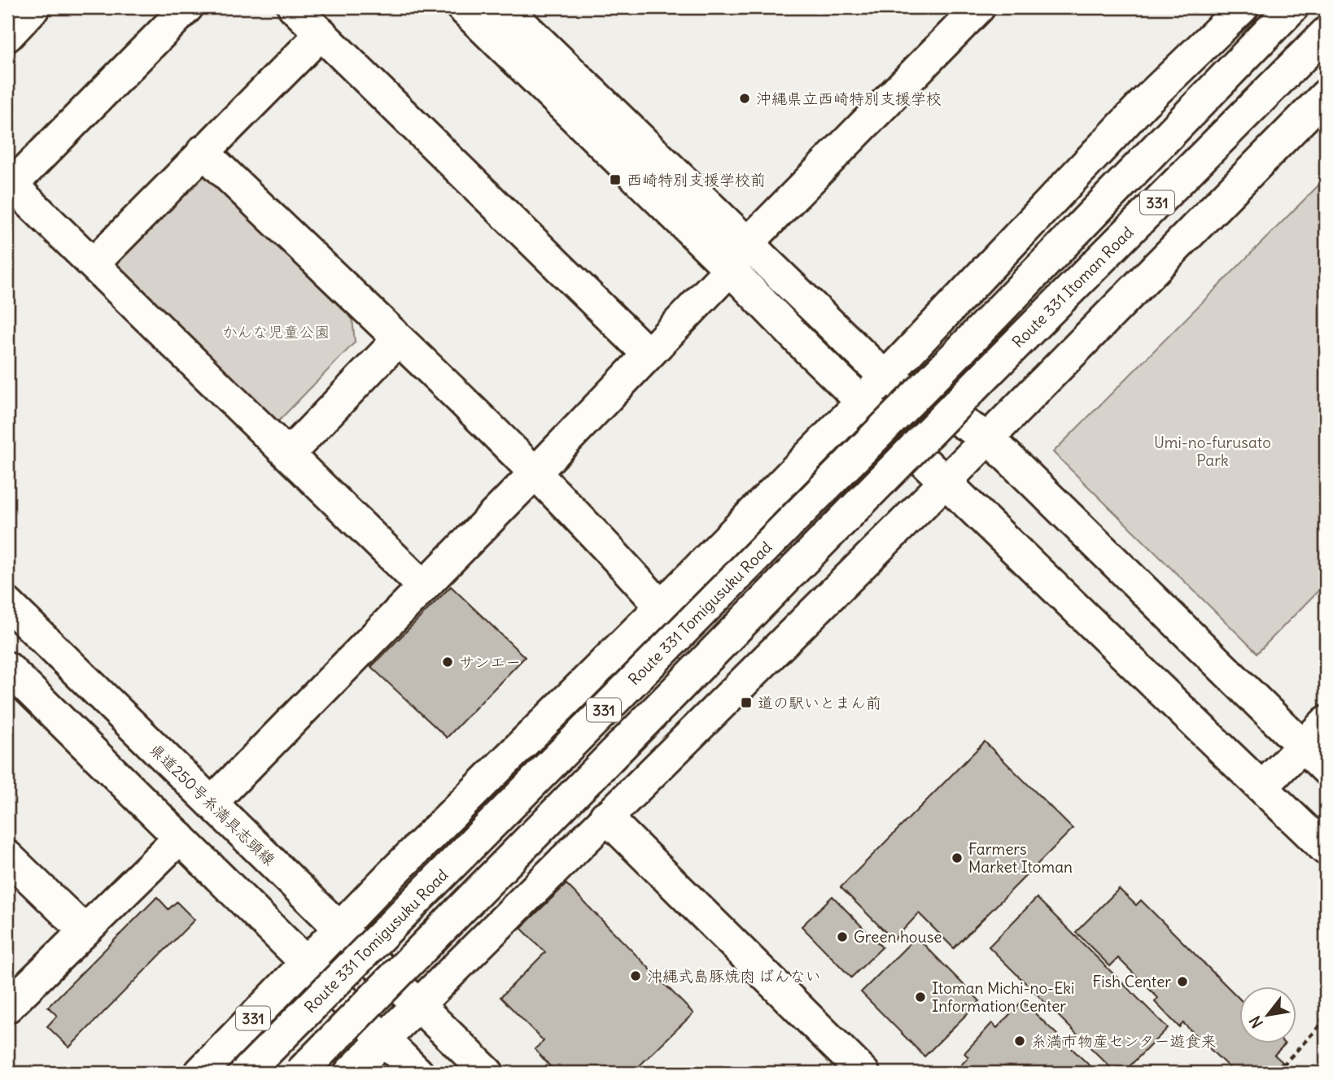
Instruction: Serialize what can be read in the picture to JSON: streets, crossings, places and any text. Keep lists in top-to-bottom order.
{
  "streets": {
    "main road": [
      "331",
      "Route 331 Itoman Road",
      "Route 331 Tomigusuku Road",
      "県道250号糸満具志頭線"
    ]
  },
  "crossings": [
    ["331", "県道250号糸満具志頭線"]
  ],
  "parks": ["かんな児童公園", "Umi-no-furusato Park"],
  "places": {
    "other": [
      "沖縄県立西崎特別支援学校",
      "サンエー",
      "Farmers Market Itoman",
      "Green house",
      "沖縄式島豚焼肉 ばんない",
      "Fish Center",
      "Itoman Michi-no-Eki Information Center",
      "糸満市物産センター遊食来"
    ],
    "transit": ["西崎特別支援学校前", "道の駅いとまん前"]
  },
  "north": "bottom left"
}
